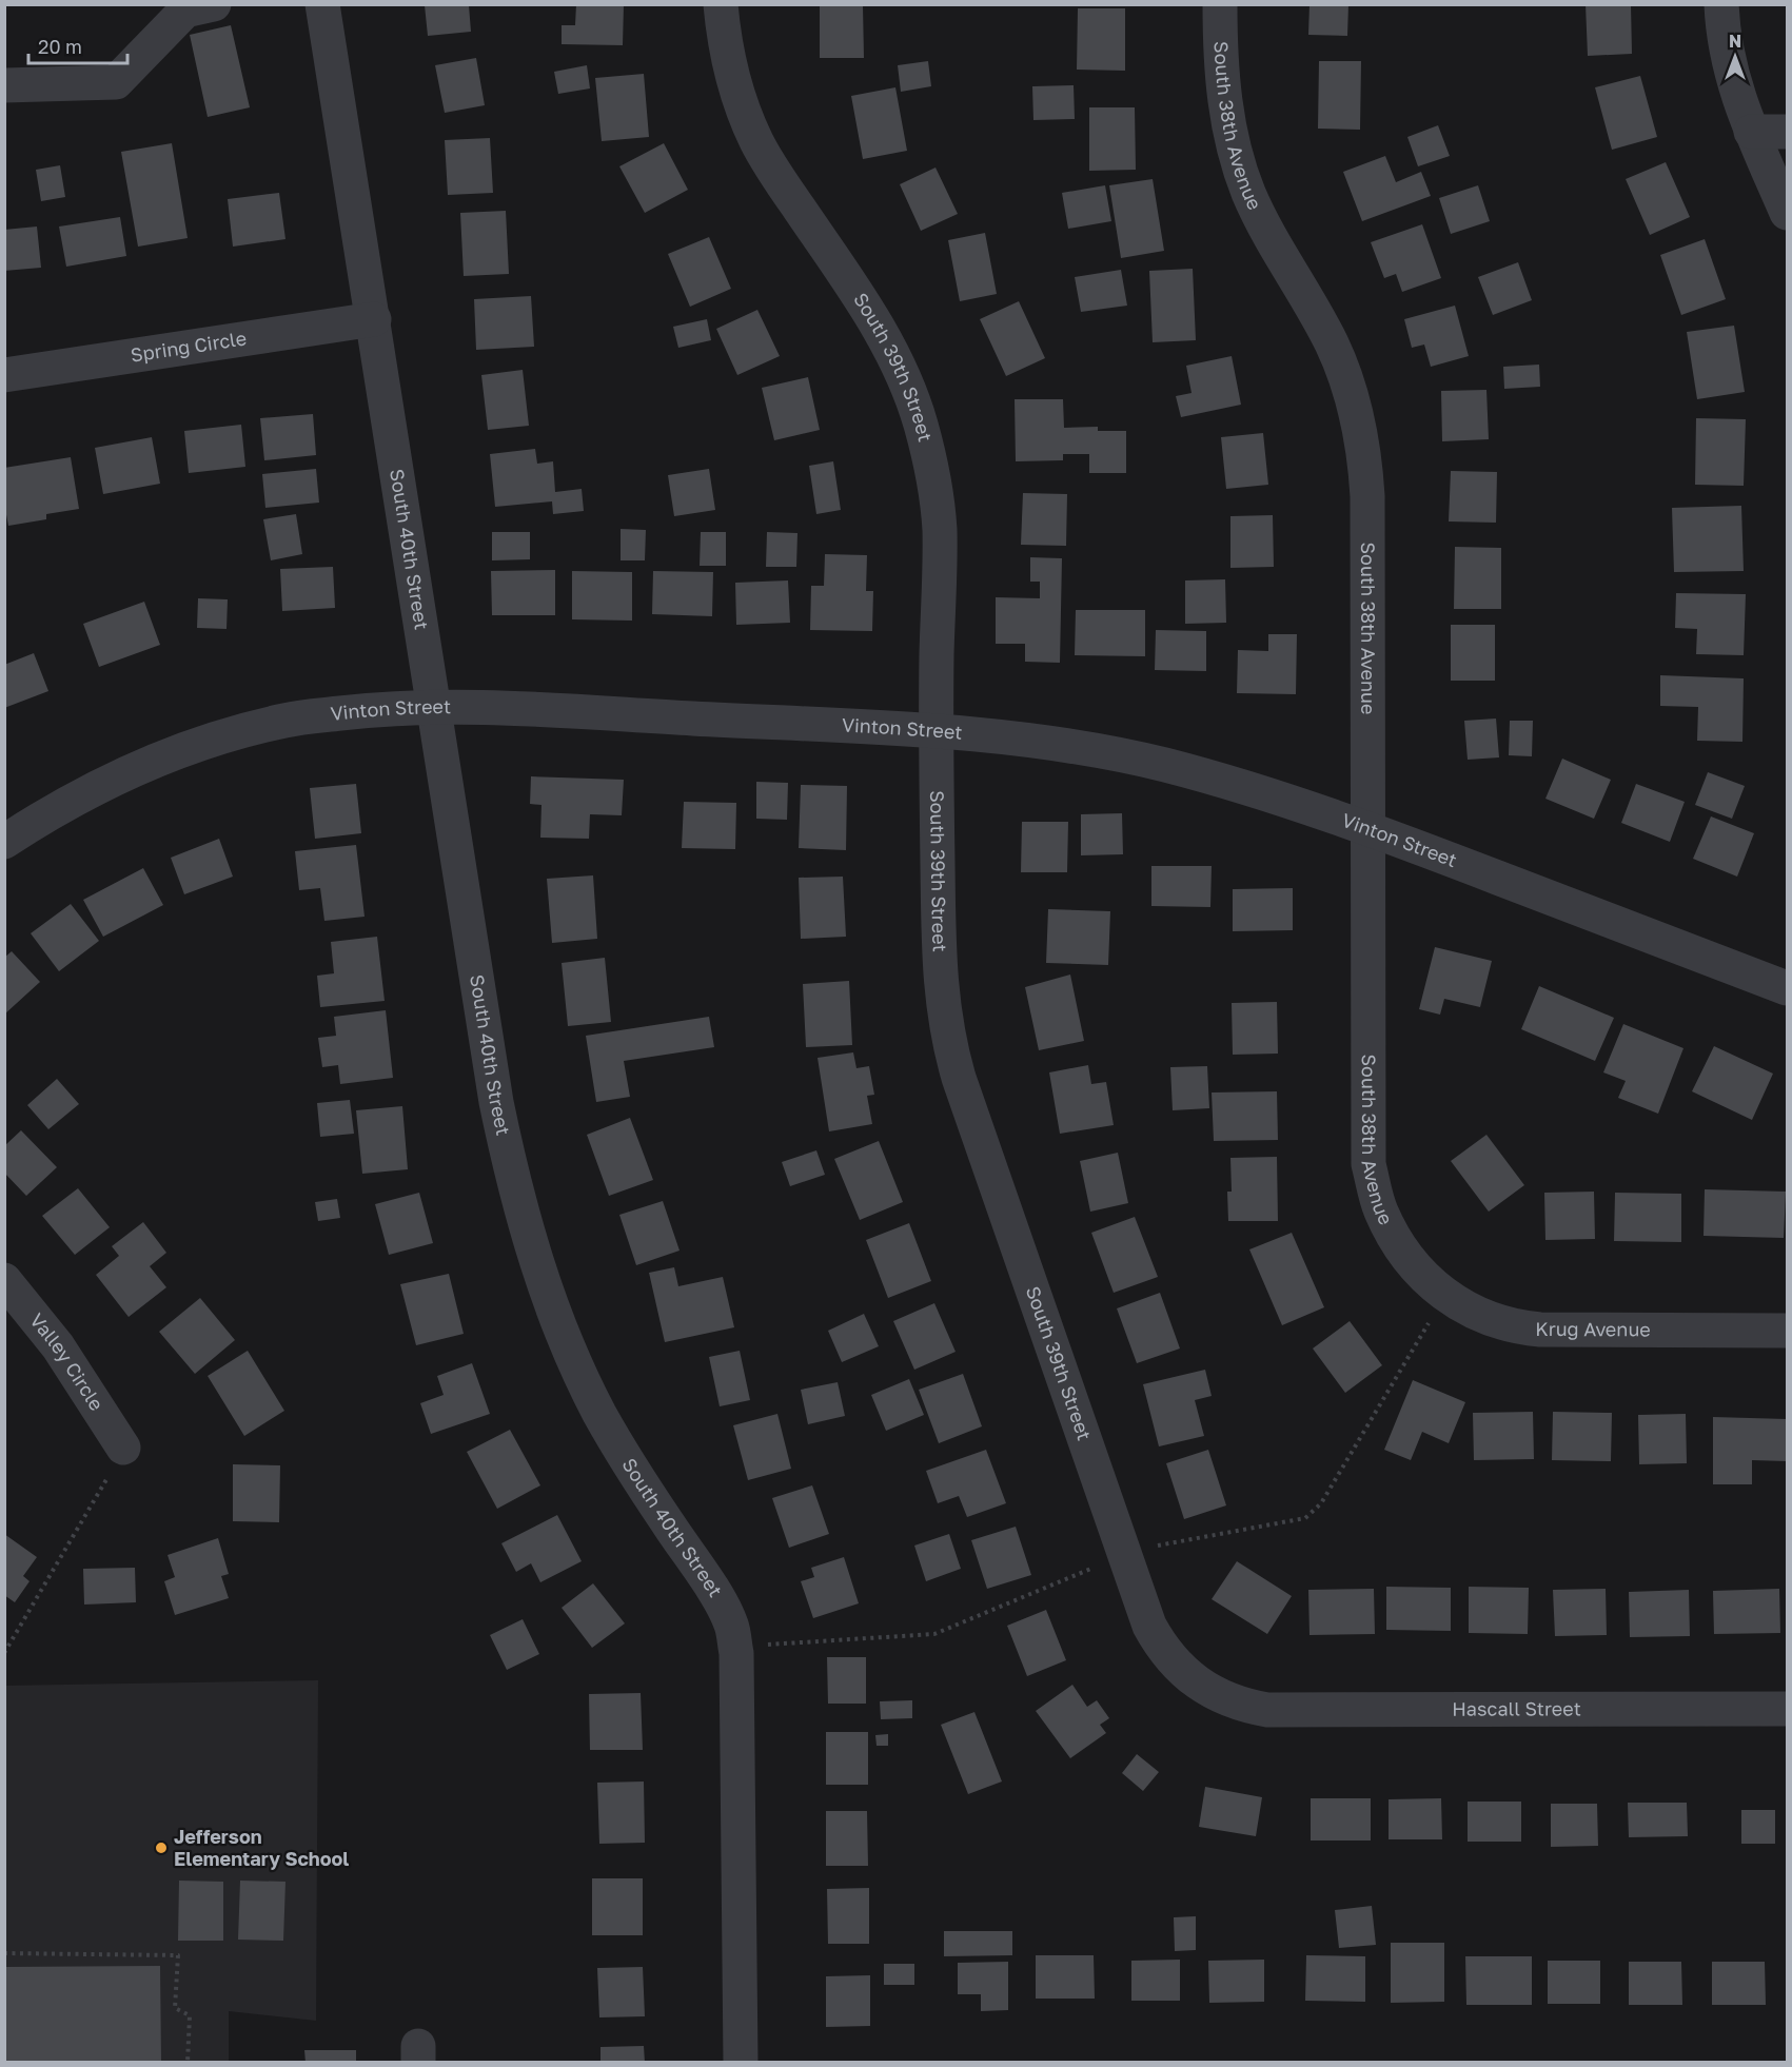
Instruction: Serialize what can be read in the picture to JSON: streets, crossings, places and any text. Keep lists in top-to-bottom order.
{
  "streets": {
    "street": [
      "South 38th Avenue",
      "Spring Circle",
      "South 39th Street",
      "South 40th Street",
      "Vinton Street",
      "Krug Avenue",
      "Valley Circle",
      "Hascall Street"
    ]
  },
  "crossings": [
    ["South 38th Avenue", "Vinton Street"],
    ["South 38th Avenue", "Krug Avenue"],
    ["Spring Circle", "South 40th Street"],
    ["South 39th Street", "Vinton Street"],
    ["South 39th Street", "Hascall Street"],
    ["South 40th Street", "Vinton Street"]
  ],
  "places": ["Jefferson Elementary School"],
  "scale_bar": "20 m",
  "north": "top"
}
